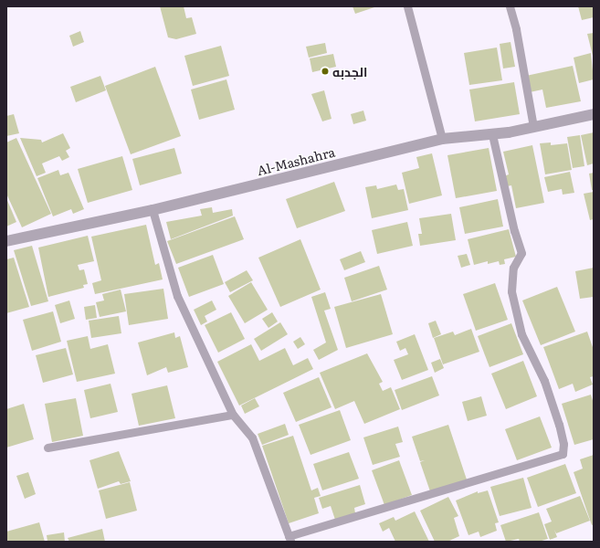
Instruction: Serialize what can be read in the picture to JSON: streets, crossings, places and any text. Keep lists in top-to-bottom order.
{
  "streets": {
    "street": ["Al-Mashahra"]
  },
  "places": ["الجدبه"]
}
